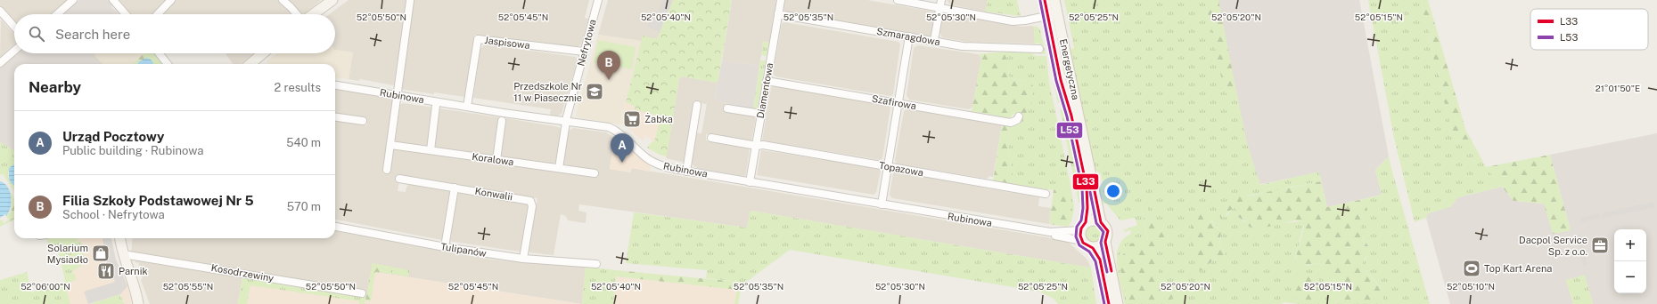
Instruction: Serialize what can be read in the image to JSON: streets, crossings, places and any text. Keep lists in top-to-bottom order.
{
  "streets": {
    "street": [
      "Szmaragdowa",
      "Jaspisowa",
      "Nefrytowa",
      "Energetyczna",
      "Diamentowa",
      "Rubinowa",
      "Szafirowa",
      "Koralowa",
      "Topazowa",
      "Konwalii",
      "Tulipanów",
      "Kosodrzewiny"
    ]
  },
  "crossings": [
    ["Szmaragdowa", "Diamentowa"],
    ["Jaspisowa", "Nefrytowa"],
    ["Jaspisowa", "Rubinowa"],
    ["Nefrytowa", "Rubinowa"],
    ["Nefrytowa", "Koralowa"],
    ["Energetyczna", "Rubinowa"],
    ["Diamentowa", "Rubinowa"],
    ["Diamentowa", "Szafirowa"],
    ["Diamentowa", "Topazowa"],
    ["Konwalii", "Tulipanów"]
  ],
  "places": {
    "school or university": ["Przedszkole Nr 11 w Piasecznie"],
    "supermarket": ["Żabka"],
    "office": ["Dacpol Service Sp. z o.o."],
    "shop": ["Solarium Mysiadło"],
    "sports": ["Top Kart Arena"],
    "restaurant": ["Parnik"]
  },
  "lines": ["transit line L33", "transit line L53"],
  "legend": ["L33", "L53"],
  "page": {
    "search": "Search here",
    "pins": ["B", "A"],
    "heading": ["Nearby", "2 results"],
    "list": [
      {
        "mark": "A",
        "name": "Urząd Pocztowy",
        "note": "Public building · Rubinowa",
        "value": "540 m"
      },
      {
        "mark": "B",
        "name": "Filia Szkoły Podstawowej Nr 5",
        "note": "School · Nefrytowa",
        "value": "570 m"
      }
    ],
    "map_buttons": ["+", "−"]
  },
  "coordinates": [
    "52°05'50\"N",
    "52°05'45\"N",
    "52°05'40\"N",
    "52°05'35\"N",
    "52°05'30\"N",
    "52°05'25\"N",
    "52°05'20\"N",
    "52°05'15\"N",
    "21°01'50\"E",
    "52°06'00\"N",
    "52°05'55\"N",
    "52°05'10\"N"
  ]
}
